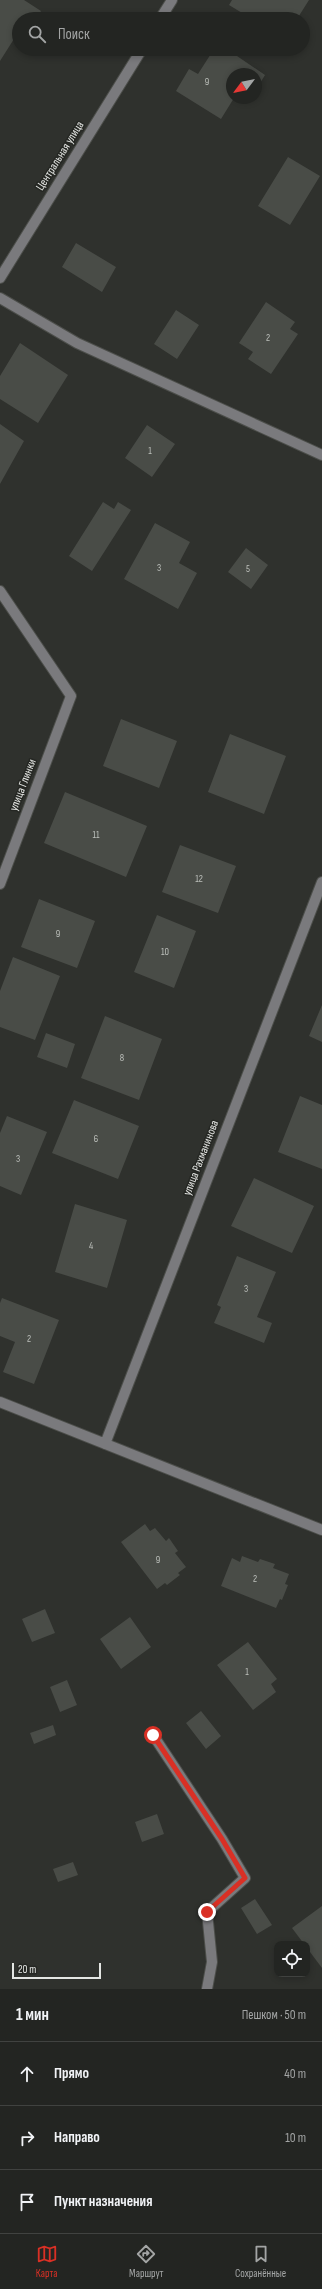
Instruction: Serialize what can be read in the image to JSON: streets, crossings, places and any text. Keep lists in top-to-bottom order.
{
  "streets": {
    "street": ["Центральная улица", "улица Глинки", "улица Рахманинова"]
  },
  "house_numbers": [
    "9",
    "2",
    "1",
    "3",
    "5",
    "11",
    "12",
    "9",
    "10",
    "8",
    "6",
    "3",
    "4",
    "3",
    "2",
    "9",
    "2",
    "1"
  ],
  "scale_bar": "20 m",
  "north": "bottom left",
  "page": {
    "search": "Поиск",
    "scale": "20 m",
    "heading": ["1 мин", "Пешком · 50 m"],
    "list": [
      ["Прямо", "40 m"],
      ["Направо", "10 m"],
      "Пункт назначения"
    ],
    "nav": ["Карта", "Маршрут", "Сохранённые"]
  }
}
